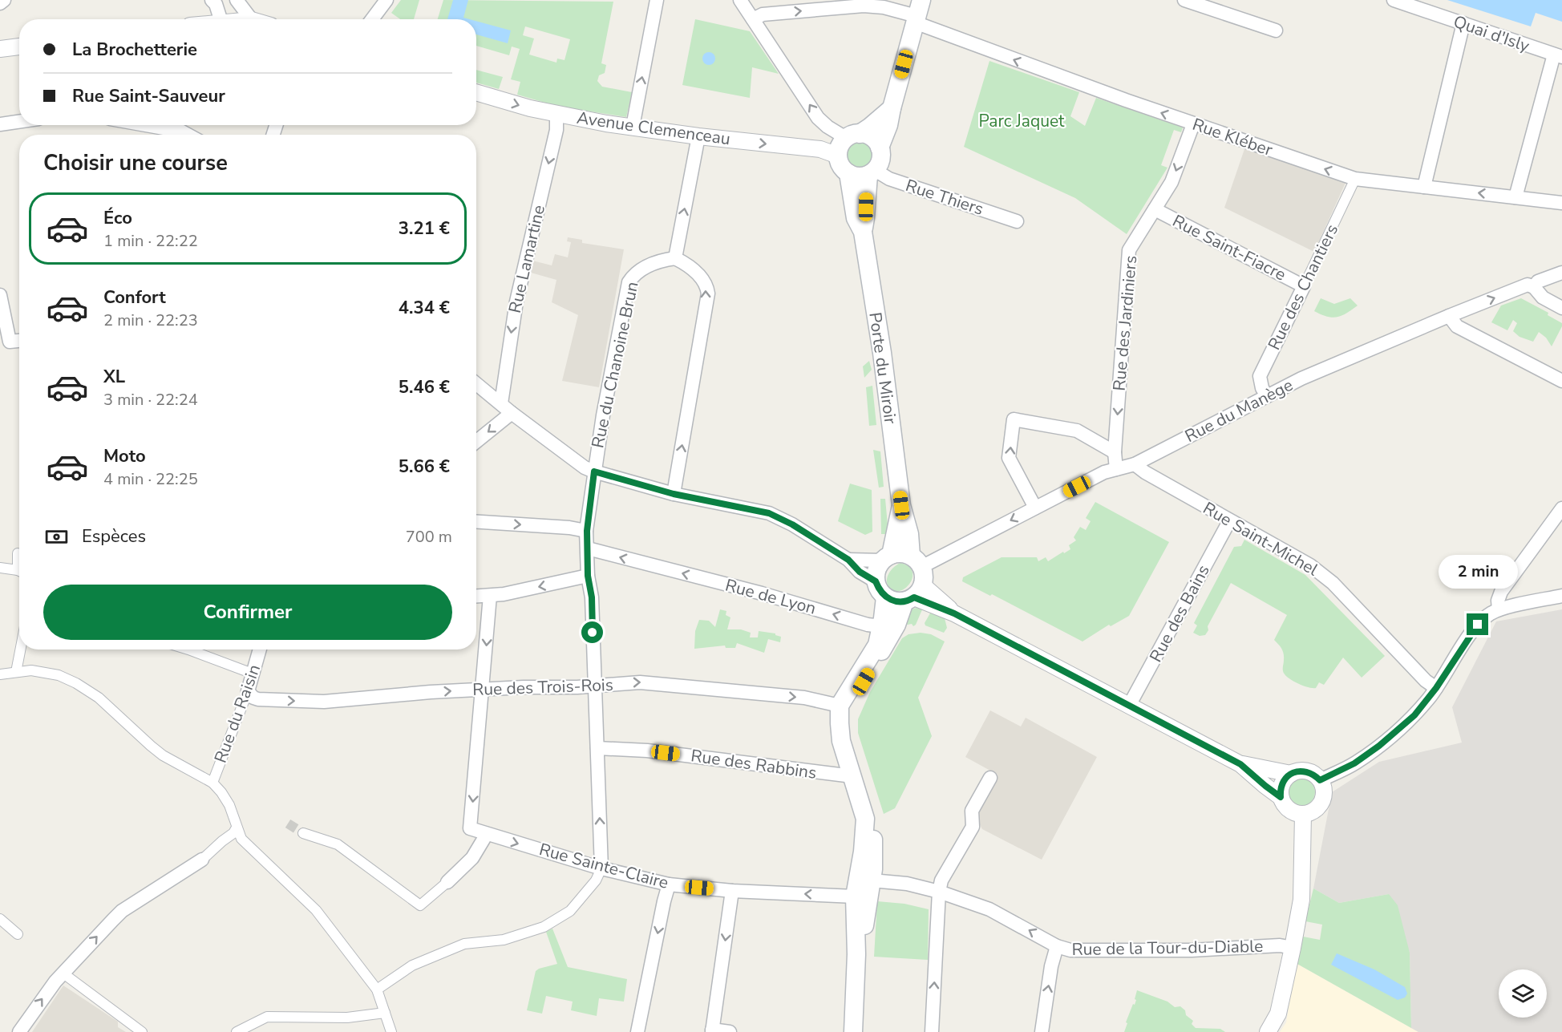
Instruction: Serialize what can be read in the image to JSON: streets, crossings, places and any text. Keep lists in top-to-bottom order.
{
  "streets": {
    "main road": ["Porte du Miroir"],
    "street": [
      "Quai d'Isly",
      "Avenue Clemenceau",
      "Rue Kléber",
      "Rue Thiers",
      "Rue Saint-Fiacre",
      "Rue Lamartine",
      "Rue des Chantiers",
      "Rue des Jardiniers",
      "Rue du Chanoine Brun",
      "Rue du Manège",
      "Rue Saint-Michel",
      "Rue de Lyon",
      "Rue des Bains",
      "Rue des Trois-Rois",
      "Rue du Raisin",
      "Rue des Rabbins",
      "Rue Sainte-Claire",
      "Rue de la Tour-du-Diable"
    ]
  },
  "crossings": [
    ["Avenue Clemenceau", "Rue Thiers"],
    ["Avenue Clemenceau", "Rue Lamartine"],
    ["Avenue Clemenceau", "Porte du Miroir"],
    ["Rue Kléber", "Rue des Chantiers"],
    ["Rue Kléber", "Rue des Jardiniers"],
    ["Rue Thiers", "Porte du Miroir"],
    ["Rue Saint-Fiacre", "Rue des Chantiers"],
    ["Rue Saint-Fiacre", "Rue des Jardiniers"],
    ["Rue des Chantiers", "Rue du Manège"],
    ["Rue des Jardiniers", "Rue du Manège"],
    ["Rue du Chanoine Brun", "Rue de Lyon"],
    ["Rue du Chanoine Brun", "Rue des Trois-Rois"],
    ["Rue du Chanoine Brun", "Rue des Rabbins"],
    ["Rue du Chanoine Brun", "Rue Sainte-Claire"],
    ["Porte du Miroir", "Rue du Manège"],
    ["Rue du Manège", "Rue Saint-Michel"],
    ["Rue Saint-Michel", "Rue des Bains"],
    ["Rue des Trois-Rois", "Rue du Raisin"],
    ["Rue des Trois-Rois", "Rue Sainte-Claire"],
    ["Rue Sainte-Claire", "Rue de la Tour-du-Diable"]
  ],
  "one_way": [
    "Avenue Clemenceau",
    "Rue Lamartine",
    "Rue des Jardiniers",
    "Rue des Trois-Rois"
  ],
  "parks": ["Parc Jaquet"],
  "page": {
    "banner": ["La Brochetterie", "Rue Saint-Sauveur"],
    "heading": "Choisir une course",
    "list": [
      {
        "name": "Éco",
        "note": "1 min · 22:22",
        "value": "3.21 €"
      },
      {
        "name": "Confort",
        "note": "2 min · 22:23",
        "value": "4.34 €"
      },
      {
        "name": "XL",
        "note": "3 min · 22:24",
        "value": "5.46 €"
      },
      {
        "name": "Moto",
        "note": "4 min · 22:25",
        "value": "5.66 €"
      }
    ],
    "pay": ["Espèces", "700 m"],
    "bubble": "2 min",
    "buttons": "Confirmer"
  }
}
